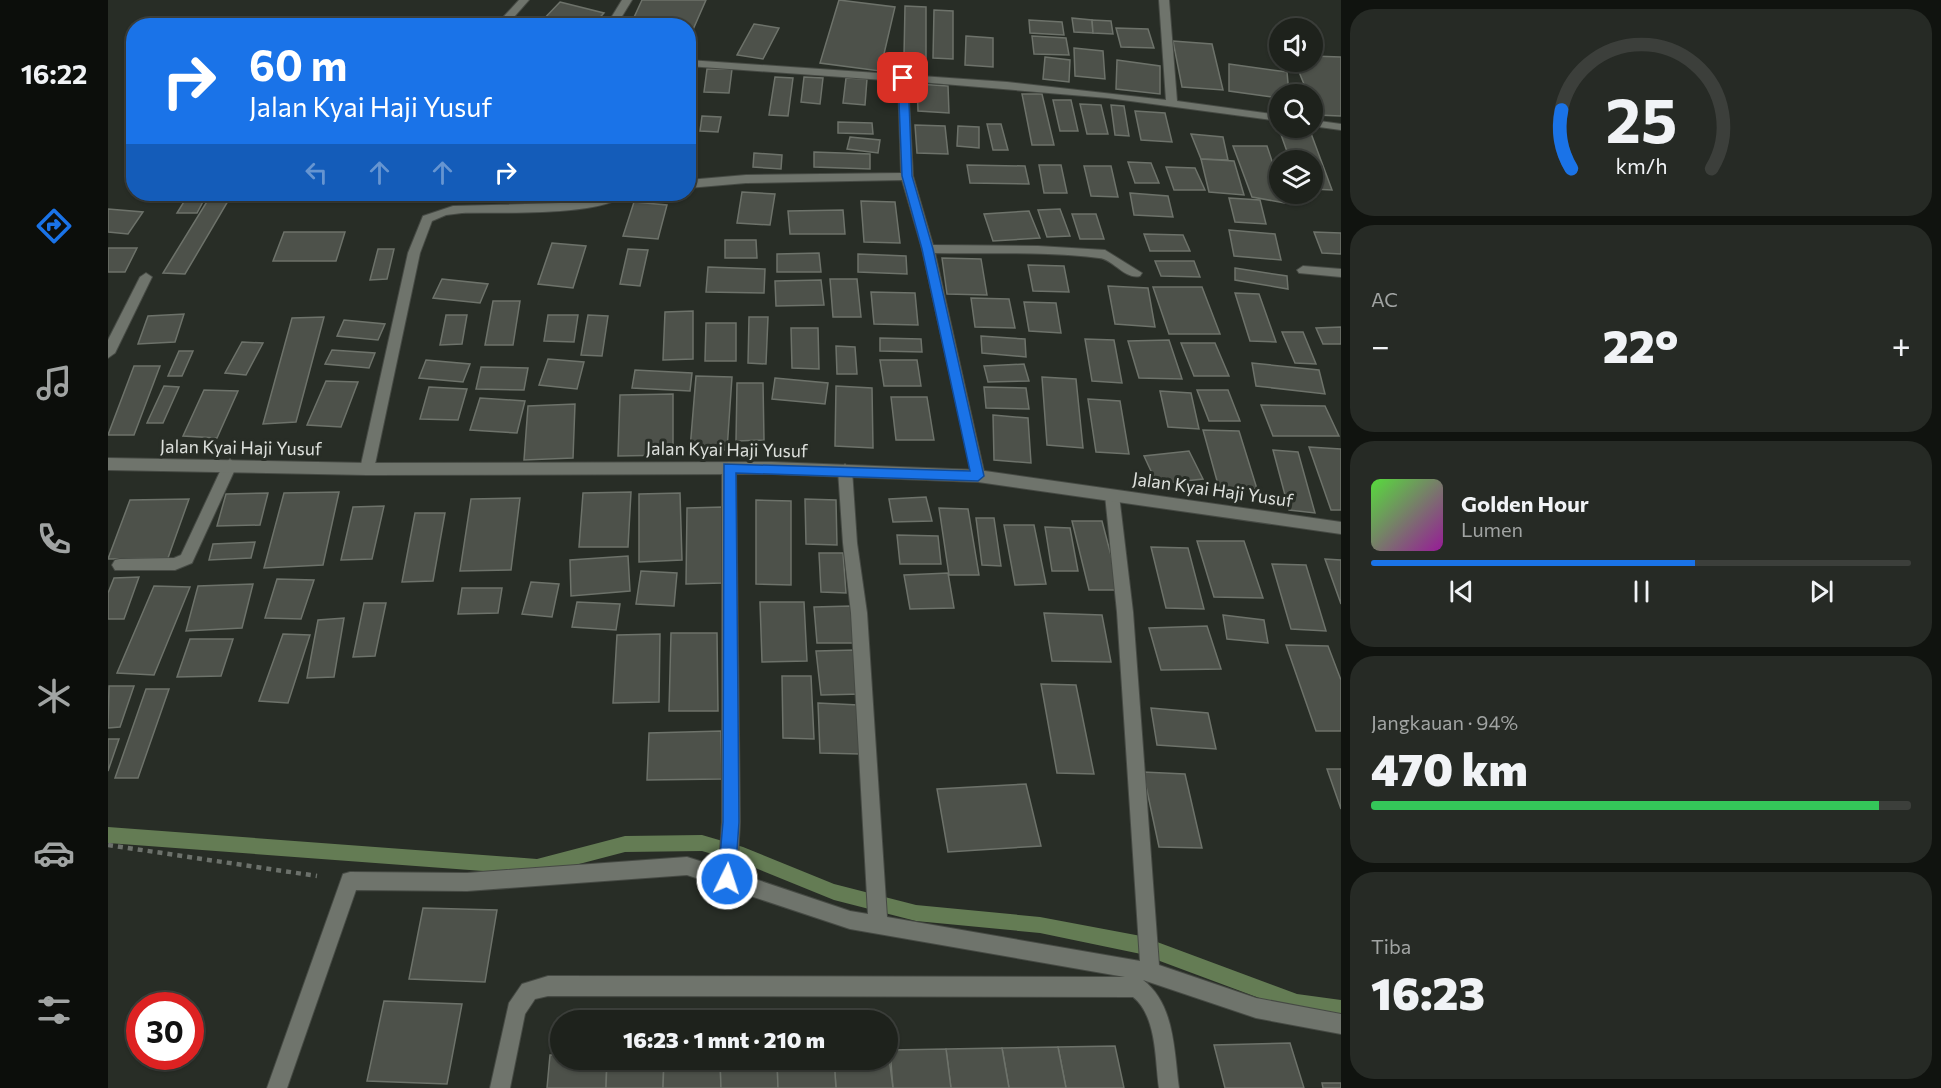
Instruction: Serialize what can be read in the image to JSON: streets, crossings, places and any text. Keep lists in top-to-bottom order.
{
  "streets": {
    "street": ["Jalan Kyai Haji Yusuf"]
  },
  "page": {
    "tabs": "16:22",
    "turn": ["60 m", "Jalan Kyai Haji Yusuf"],
    "tile": [
      "AC",
      ["Jangkauan · 94%", "470 km"],
      ["Tiba", "16:23"]
    ],
    "heat": ["−", "22°", "+"],
    "song": ["Golden Hour", "Lumen"],
    "limit": "30",
    "trip": "16:23 · 1 mnt · 210 m",
    "gauge": ["25", "km/h"]
  }
}
